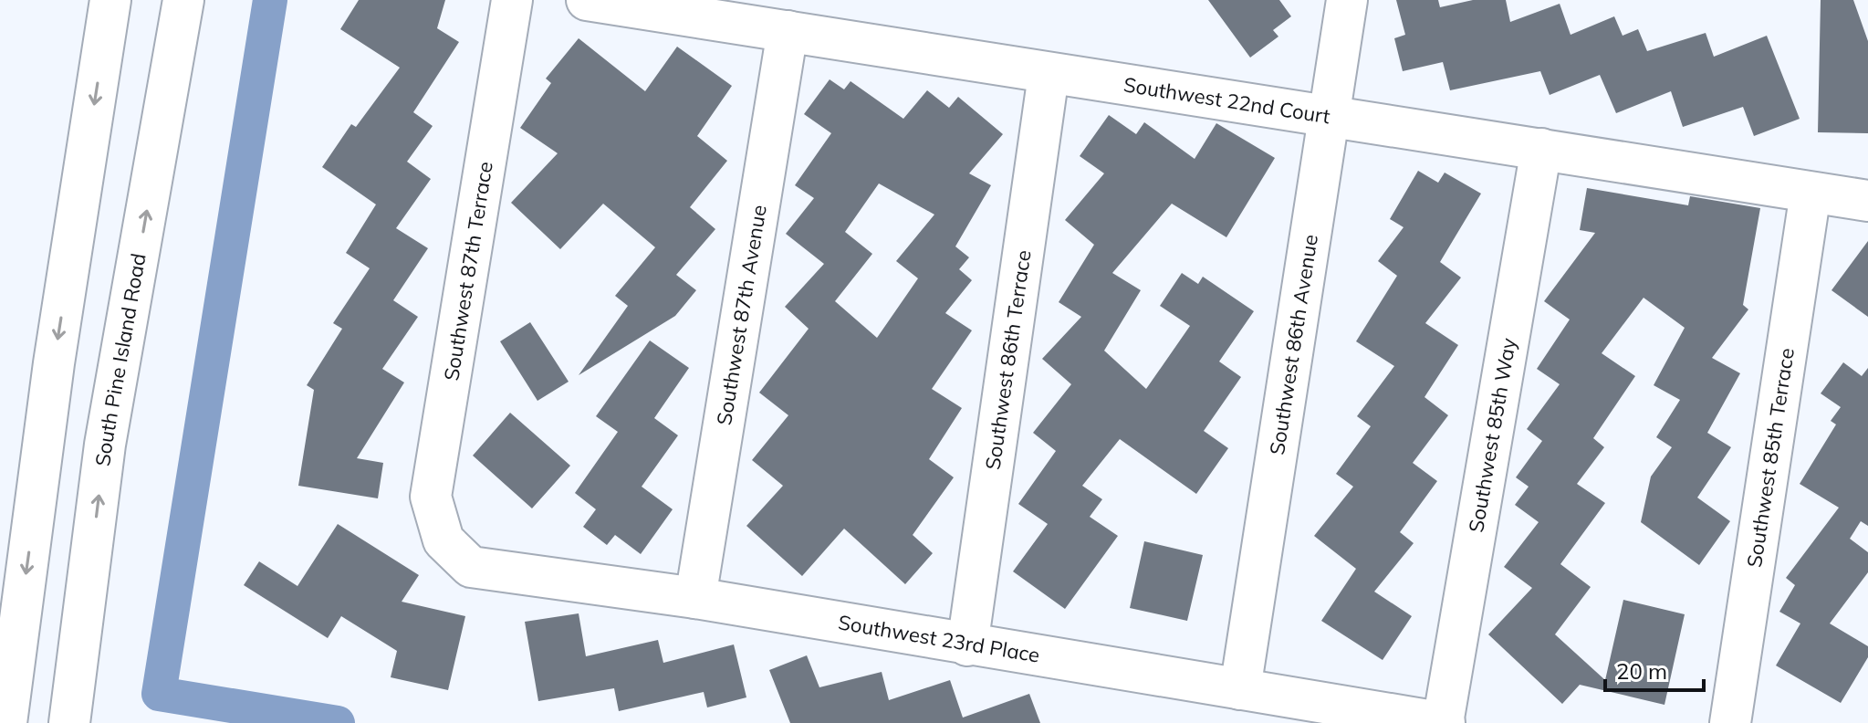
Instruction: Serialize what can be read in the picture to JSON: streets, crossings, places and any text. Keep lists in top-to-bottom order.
{
  "streets": {
    "street": [
      "Southwest 22nd Court",
      "Southwest 87th Terrace",
      "Southwest 87th Avenue",
      "Southwest 86th Avenue",
      "Southwest 86th Terrace",
      "South Pine Island Road",
      "Southwest 85th Way",
      "Southwest 85th Terrace",
      "Southwest 23rd Place"
    ]
  },
  "crossings": [
    ["Southwest 22nd Court", "Southwest 87th Avenue"],
    ["Southwest 22nd Court", "Southwest 86th Avenue"],
    ["Southwest 22nd Court", "Southwest 86th Terrace"],
    ["Southwest 22nd Court", "Southwest 85th Way"],
    ["Southwest 22nd Court", "Southwest 85th Terrace"],
    ["Southwest 87th Terrace", "Southwest 23rd Place"],
    ["Southwest 87th Avenue", "Southwest 23rd Place"],
    ["Southwest 86th Avenue", "Southwest 23rd Place"],
    ["Southwest 86th Terrace", "Southwest 23rd Place"],
    ["Southwest 85th Way", "Southwest 23rd Place"]
  ],
  "scale_bar": "20 m"
}
